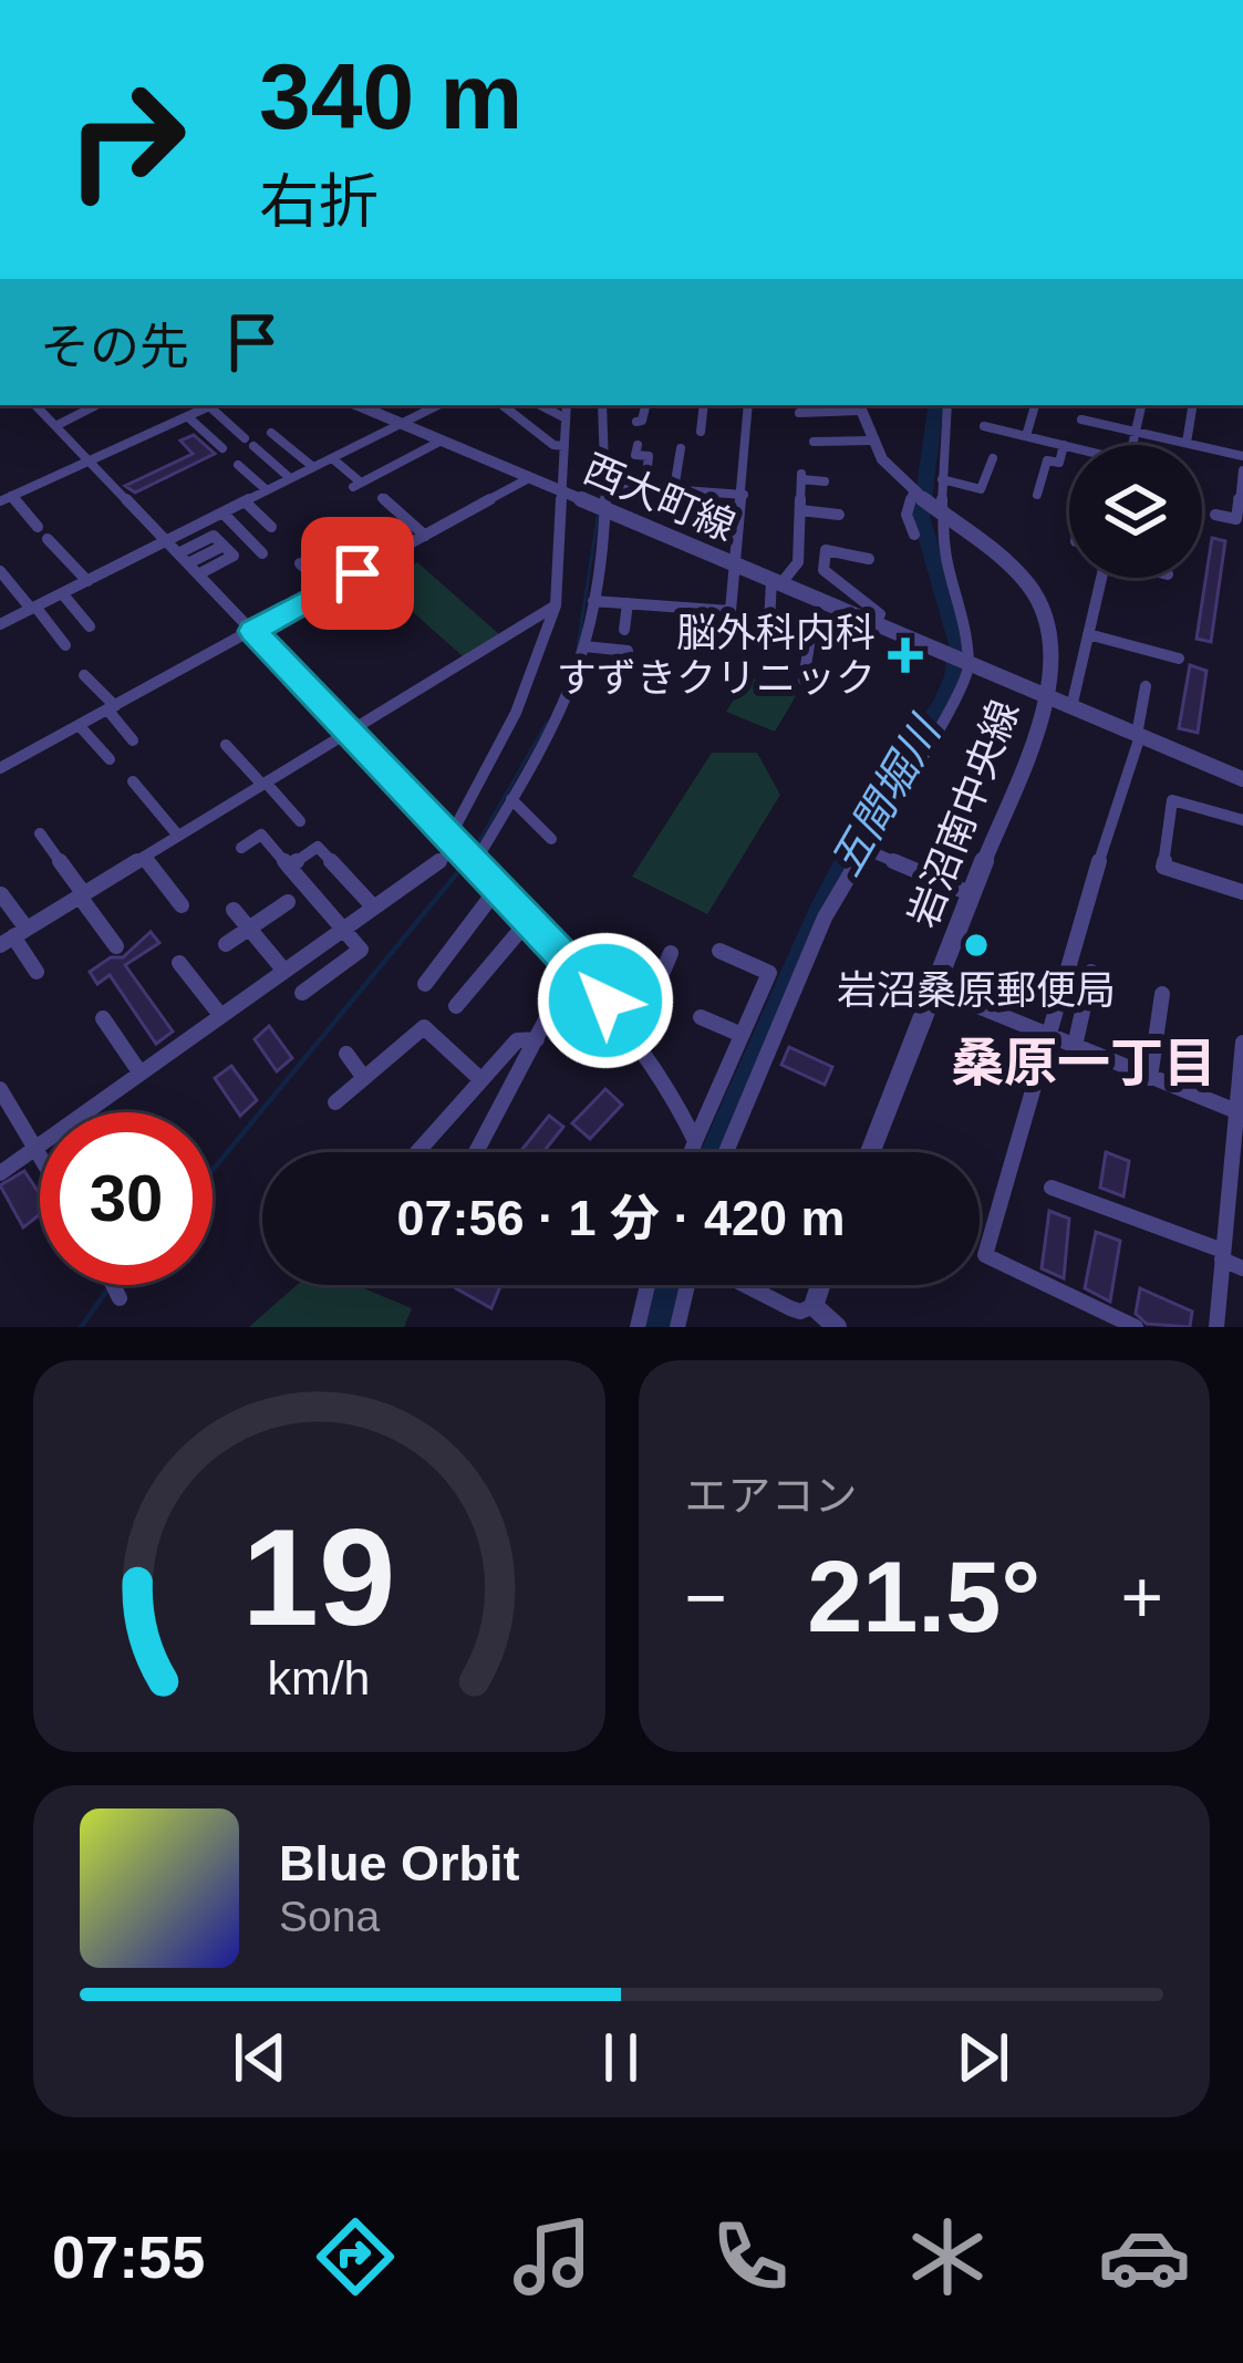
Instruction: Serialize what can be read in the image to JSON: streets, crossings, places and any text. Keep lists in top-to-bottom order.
{
  "streets": {
    "street": ["西大町線", "岩沼南中央線"]
  },
  "districts": ["桑原一丁目"],
  "water": ["五間堀川"],
  "places": {
    "health": ["脳外科内科 すずきクリニック"],
    "other": ["岩沼桑原郵便局"]
  },
  "page": {
    "turn": ["340 m", "右折"],
    "then": "その先",
    "limit": "30",
    "trip": "07:56 · 1 分 · 420 m",
    "tile": "エアコン",
    "heat": ["−", "21.5°", "+"],
    "song": ["Blue Orbit", "Sona"],
    "tabs": "07:55",
    "gauge": ["19", "km/h"]
  }
}
